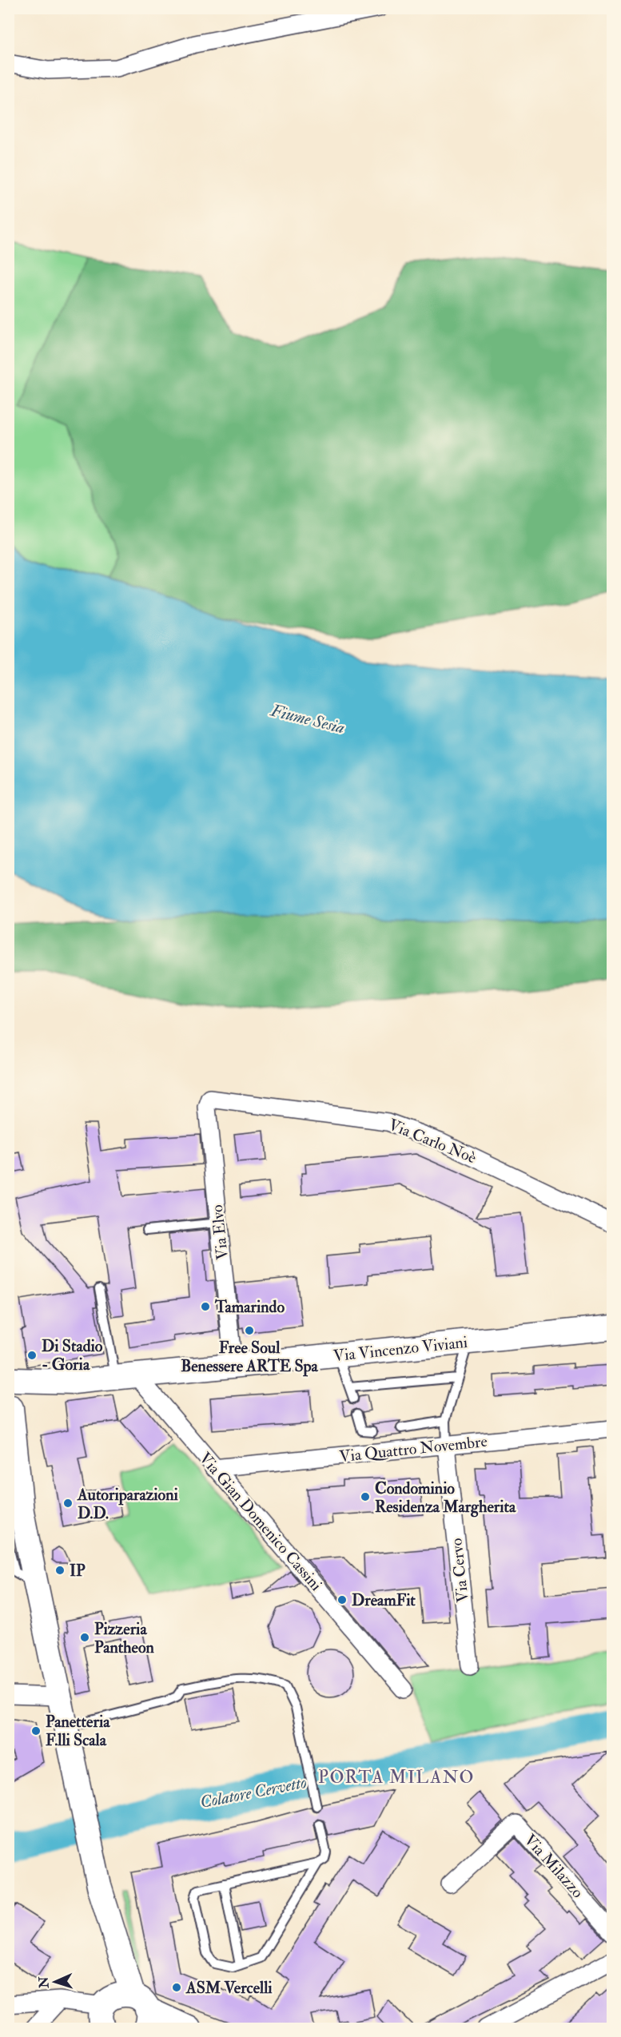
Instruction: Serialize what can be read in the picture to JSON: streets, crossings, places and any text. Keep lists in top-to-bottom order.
{
  "streets": {
    "main road": ["Via Vincenzo Viviani"],
    "street": [
      "Via Carlo Noè",
      "Via Elvo",
      "Via Quattro Novembre",
      "Via Gian Domenico Cassini",
      "Via Cervo",
      "Via Milazzo"
    ]
  },
  "crossings": [
    ["Via Carlo Noè", "Via Elvo"],
    ["Via Elvo", "Via Vincenzo Viviani"],
    ["Via Vincenzo Viviani", "Via Gian Domenico Cassini"],
    ["Via Quattro Novembre", "Via Gian Domenico Cassini"],
    ["Via Quattro Novembre", "Via Cervo"]
  ],
  "districts": ["PORTA MILANO"],
  "water": ["Fiume Sesia", "Colatore Cervetto"],
  "places": [
    "Tamarindo",
    "Free Soul Benessere ARTE Spa",
    "Di Stadio - Goria",
    "Condominio Residenza Margherita",
    "Autoriparazioni D.D.",
    "IP",
    "DreamFit",
    "Pizzeria Pantheon",
    "Panetteria F.lli Scala",
    "ASM Vercelli"
  ],
  "north": "left"
}
